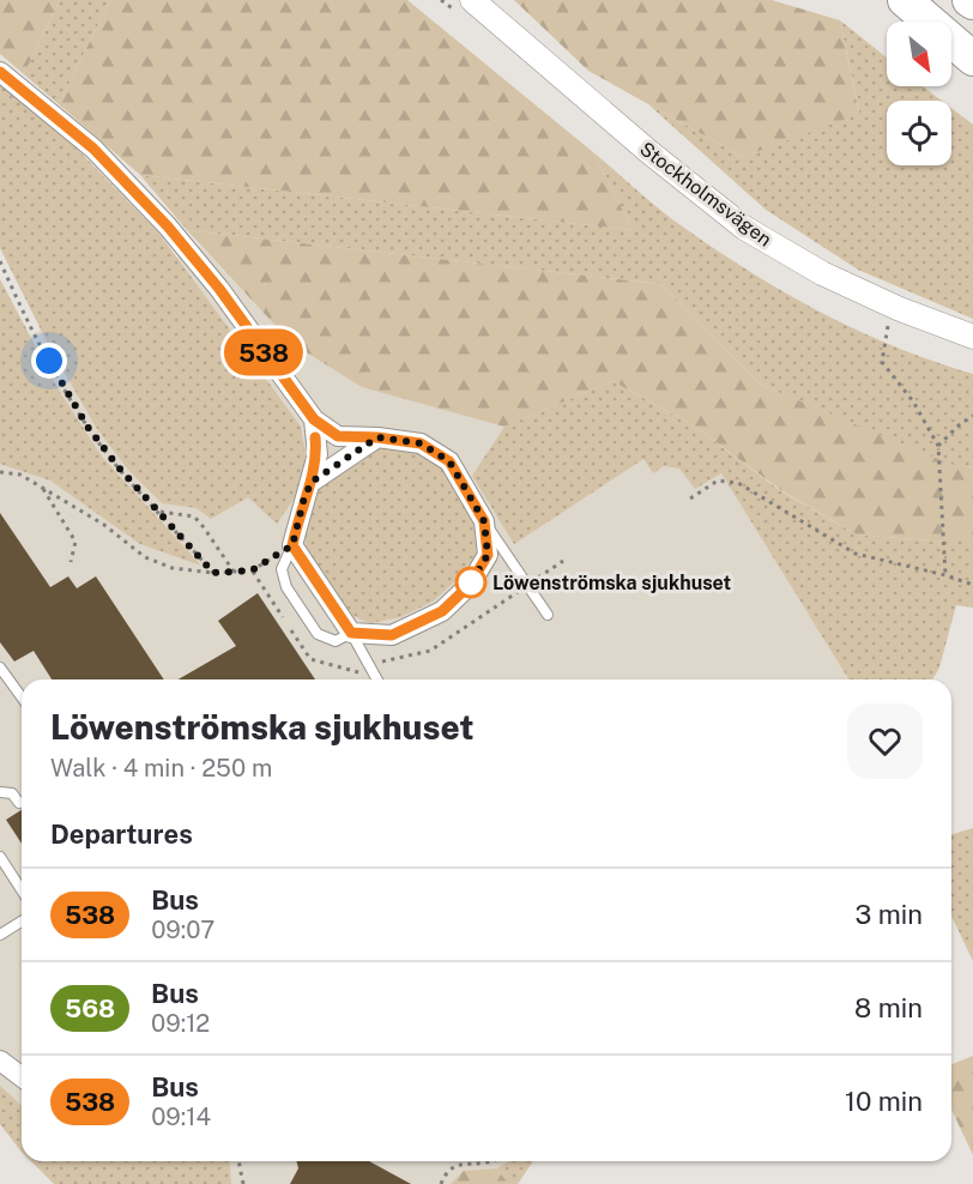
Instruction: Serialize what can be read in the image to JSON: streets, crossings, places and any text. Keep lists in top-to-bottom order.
{
  "streets": {
    "street": ["Stockholmsvägen"]
  },
  "places": ["Löwenströmska sjukhuset"],
  "lines": ["bus line 538"],
  "north": "bottom right",
  "page": {
    "on_map": "538",
    "heading": [
      ["Löwenströmska sjukhuset", "Walk · 4 min · 250 m"],
      "Departures"
    ],
    "list": [
      {
        "mark": "538",
        "name": "Bus",
        "note": "09:07",
        "value": "3 min"
      },
      {
        "mark": "568",
        "name": "Bus",
        "note": "09:12",
        "value": "8 min"
      },
      {
        "mark": "538",
        "name": "Bus",
        "note": "09:14",
        "value": "10 min"
      }
    ]
  }
}
